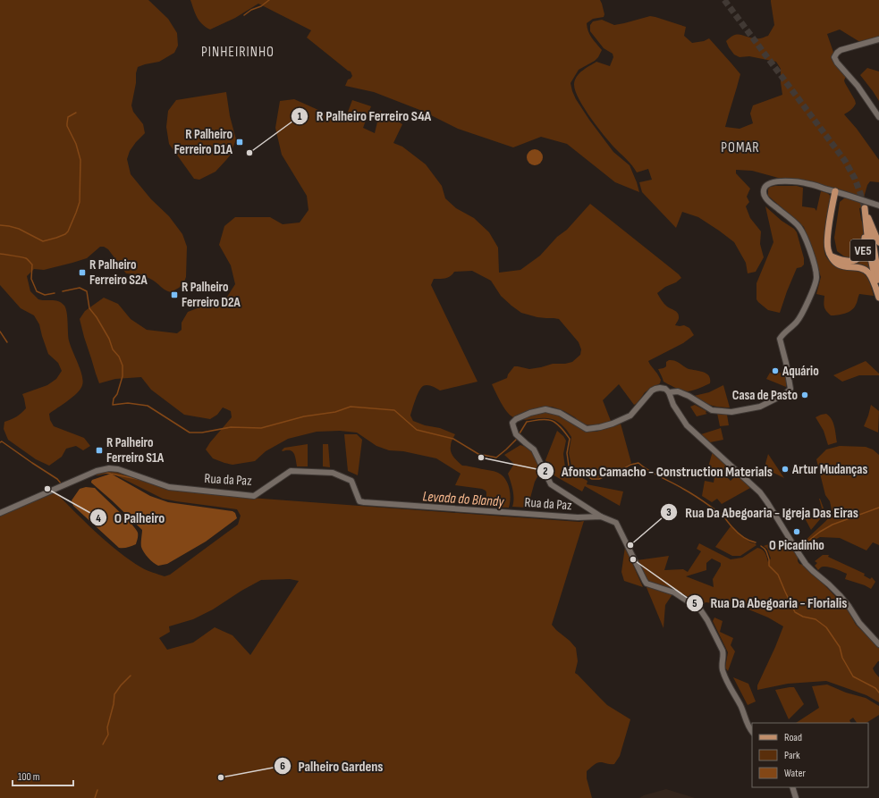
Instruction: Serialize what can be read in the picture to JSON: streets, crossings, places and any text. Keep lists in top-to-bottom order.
{
  "streets": {
    "main road": ["VE5"],
    "street": ["Rua da Paz"]
  },
  "districts": ["PINHEIRINHO", "POMAR"],
  "water": ["Levada do Blandy"],
  "places": {
    "transit": [
      "R Palheiro Ferreiro D1A",
      "R Palheiro Ferreiro S2A",
      "R Palheiro Ferreiro D2A",
      "R Palheiro Ferreiro S1A"
    ],
    "other": [
      "R Palheiro Ferreiro S4A",
      "Aquário",
      "Casa de Pasto",
      "Afonso Camacho - Construction Materials",
      "Artur Mudanças",
      "O Palheiro",
      "O Picadinho",
      "Rua Da Abegoaria - Igreja Das Eiras",
      "Rua Da Abegoaria - Florialis",
      "Palheiro Gardens"
    ]
  },
  "legend": ["Road", "Park", "Water"],
  "scale_bar": "100 m"
}
